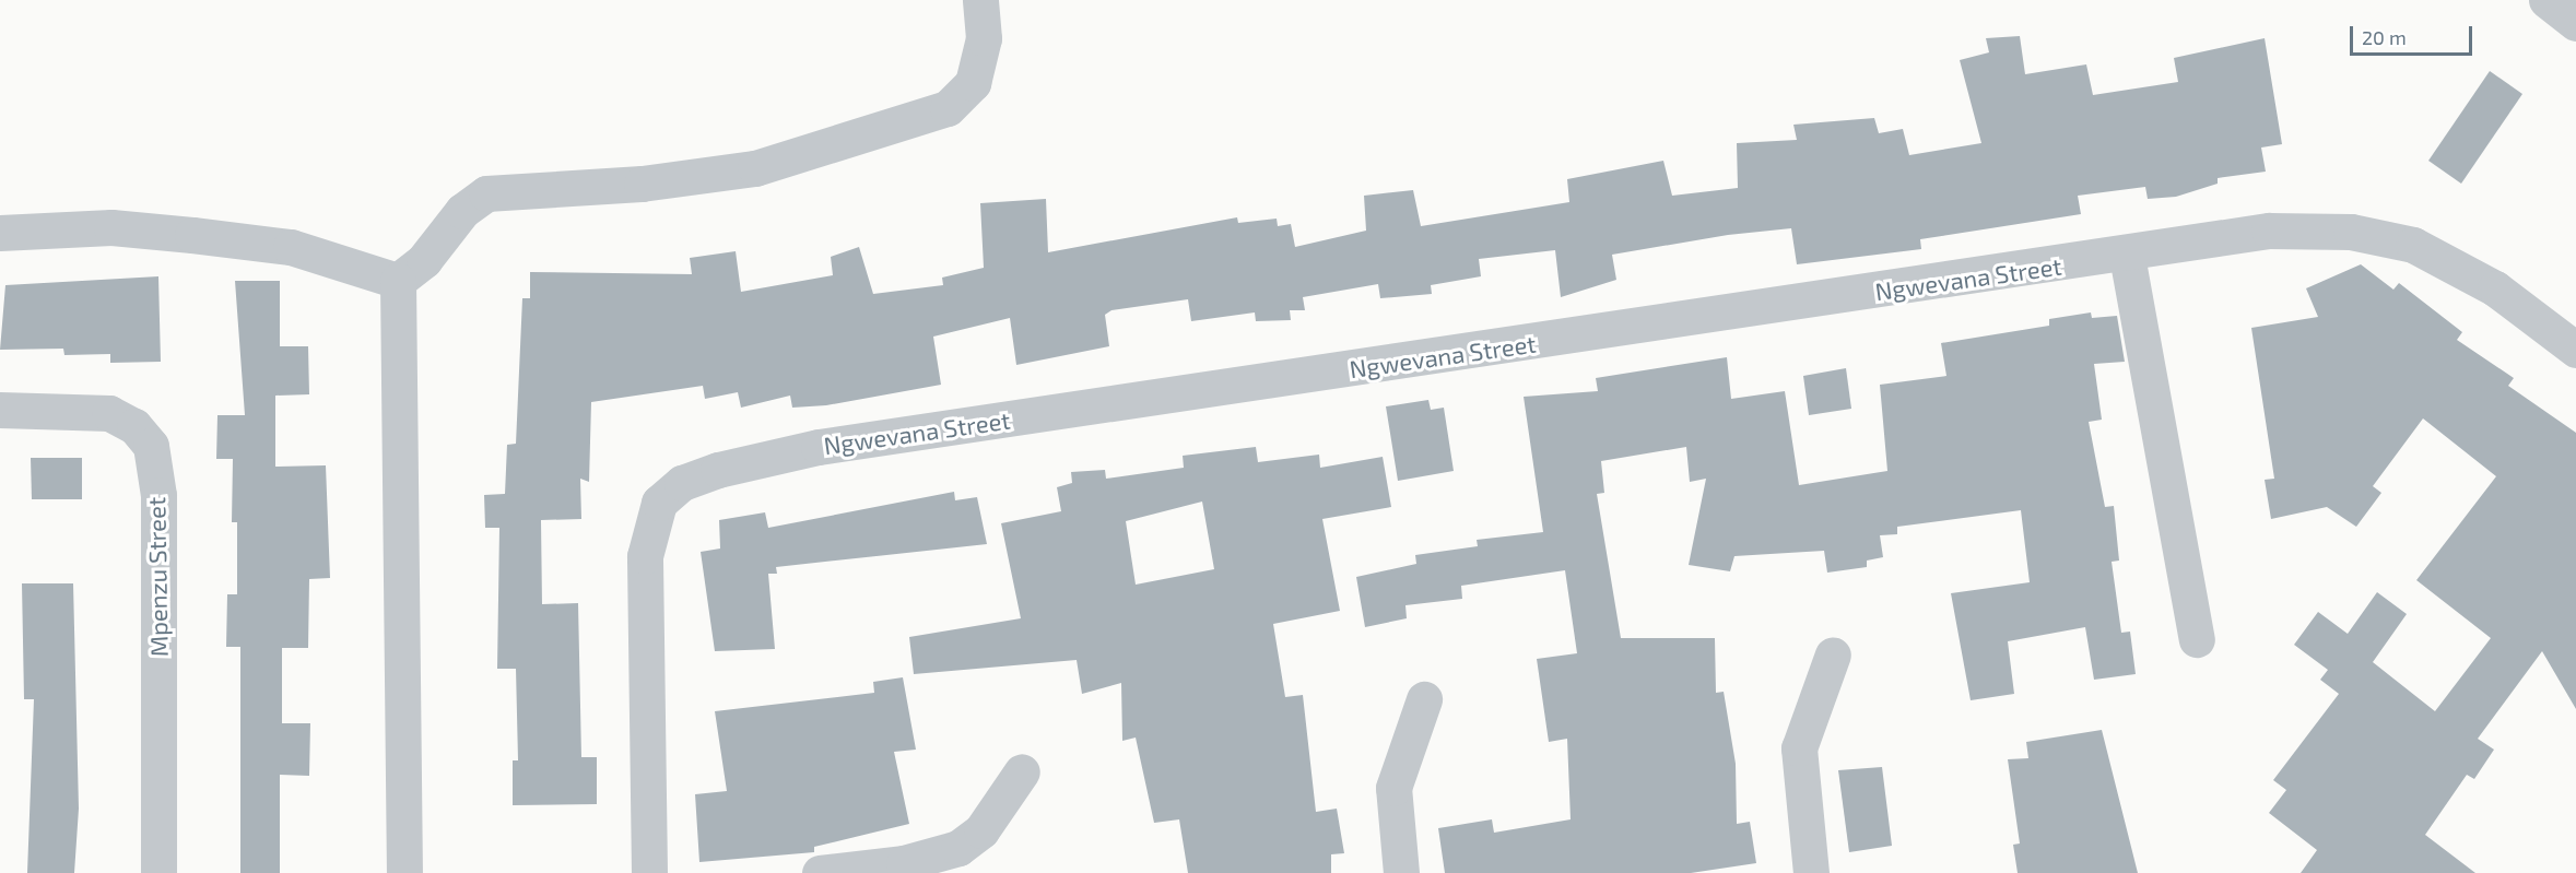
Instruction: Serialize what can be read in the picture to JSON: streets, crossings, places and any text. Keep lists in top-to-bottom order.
{
  "streets": {
    "street": ["Ngwevana Street", "Mpenzu Street"]
  },
  "scale_bar": "20 m"
}
